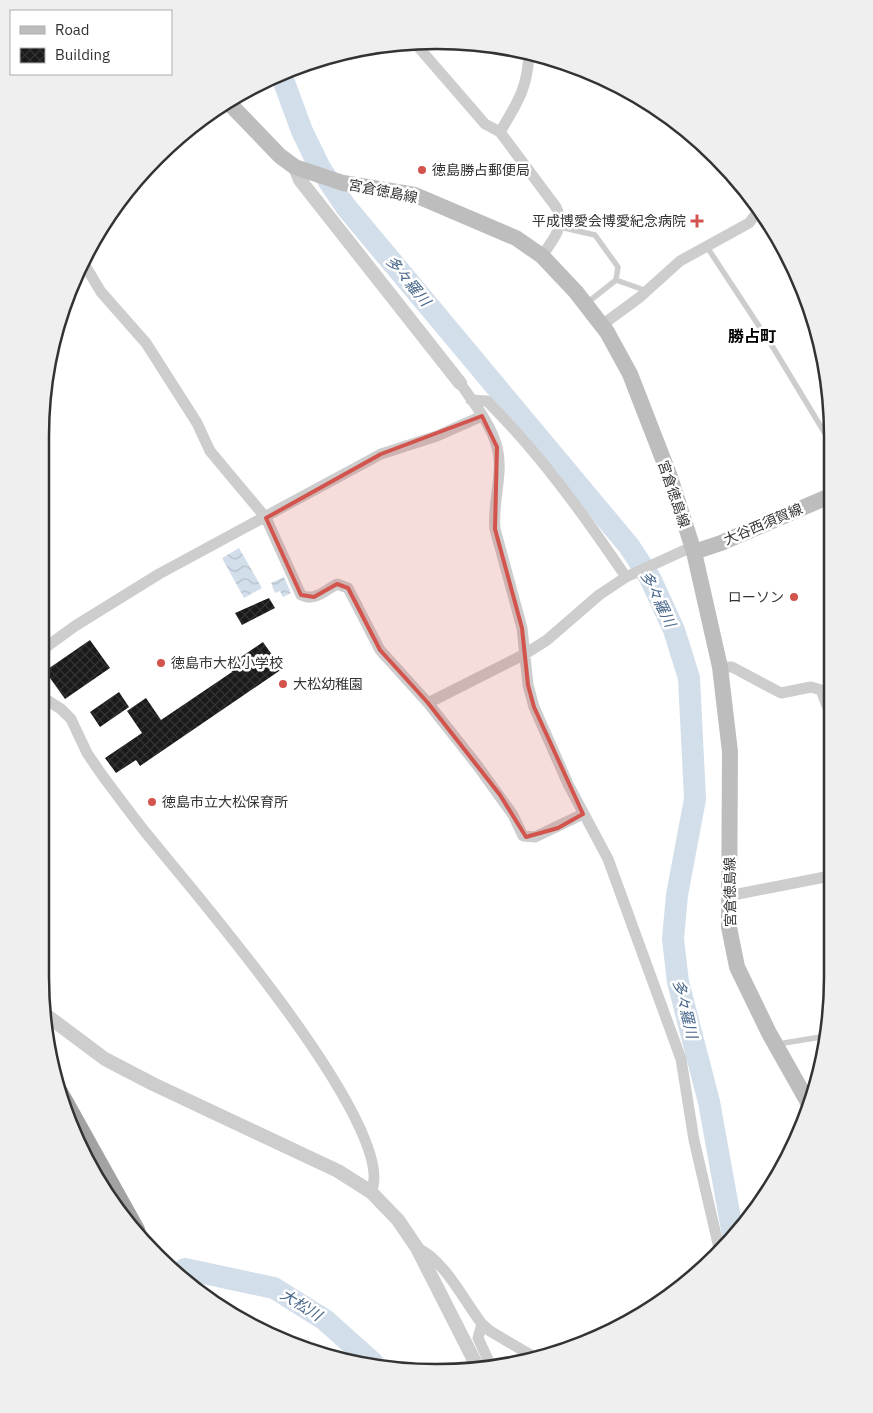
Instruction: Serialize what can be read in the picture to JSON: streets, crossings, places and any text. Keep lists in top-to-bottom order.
{
  "streets": {
    "main road": ["宮倉徳島線", "大谷西須賀線"]
  },
  "crossings": [
    ["宮倉徳島線", "大谷西須賀線"]
  ],
  "districts": ["勝占町"],
  "water": ["多々羅川", "大松川"],
  "places": {
    "other": [
      "徳島勝占郵便局",
      "ローソン",
      "徳島市大松小学校",
      "大松幼稚園",
      "徳島市立大松保育所"
    ],
    "health": ["平成博愛会博愛紀念病院"]
  },
  "legend": ["Road", "Building"]
}
